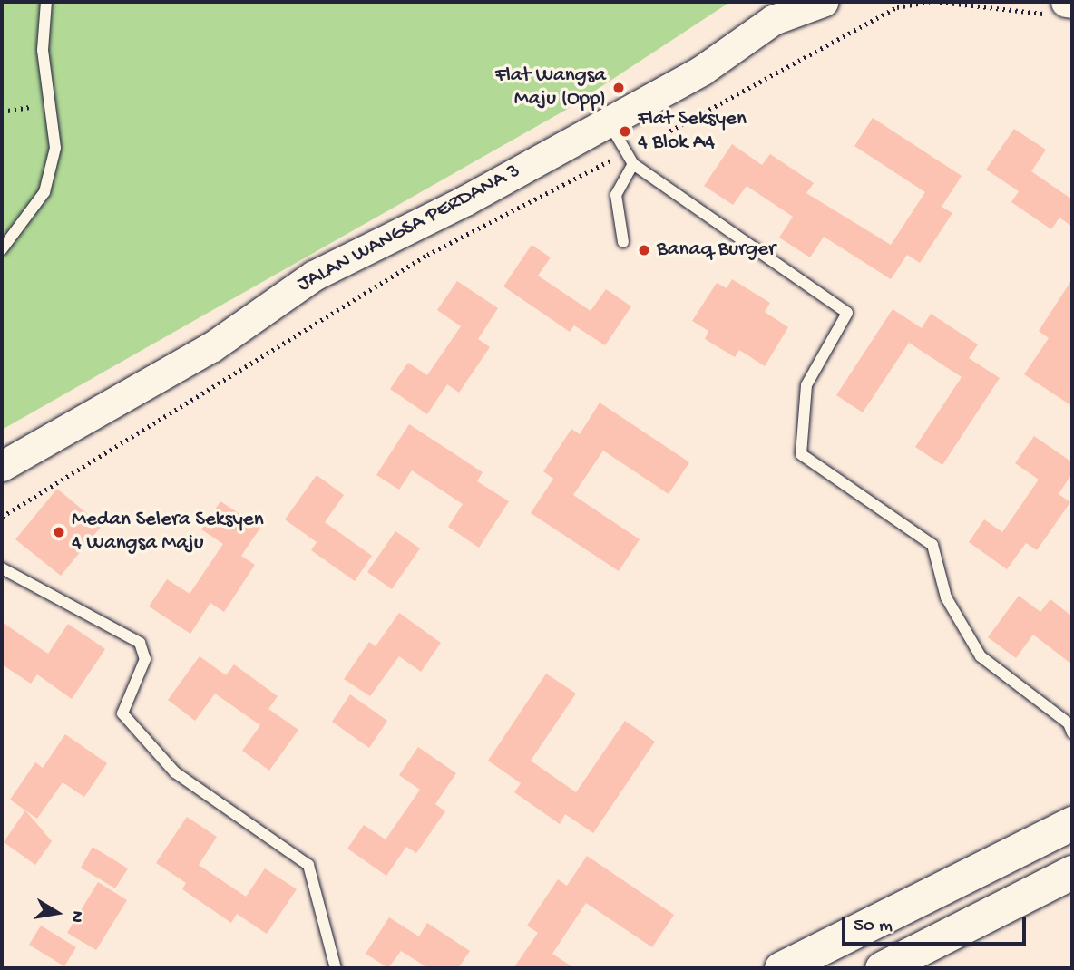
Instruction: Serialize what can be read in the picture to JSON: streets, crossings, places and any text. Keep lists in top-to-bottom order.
{
  "streets": {
    "street": ["JALAN WANGSA PERDANA 3"]
  },
  "places": [
    "Flat Wangsa Maju (Opp)",
    "Flat Seksyen 4 Blok A4",
    "Banaq Burger",
    "Medan Selera Seksyen 4 Wangsa Maju"
  ],
  "scale_bar": "50 m",
  "north": "right"
}
